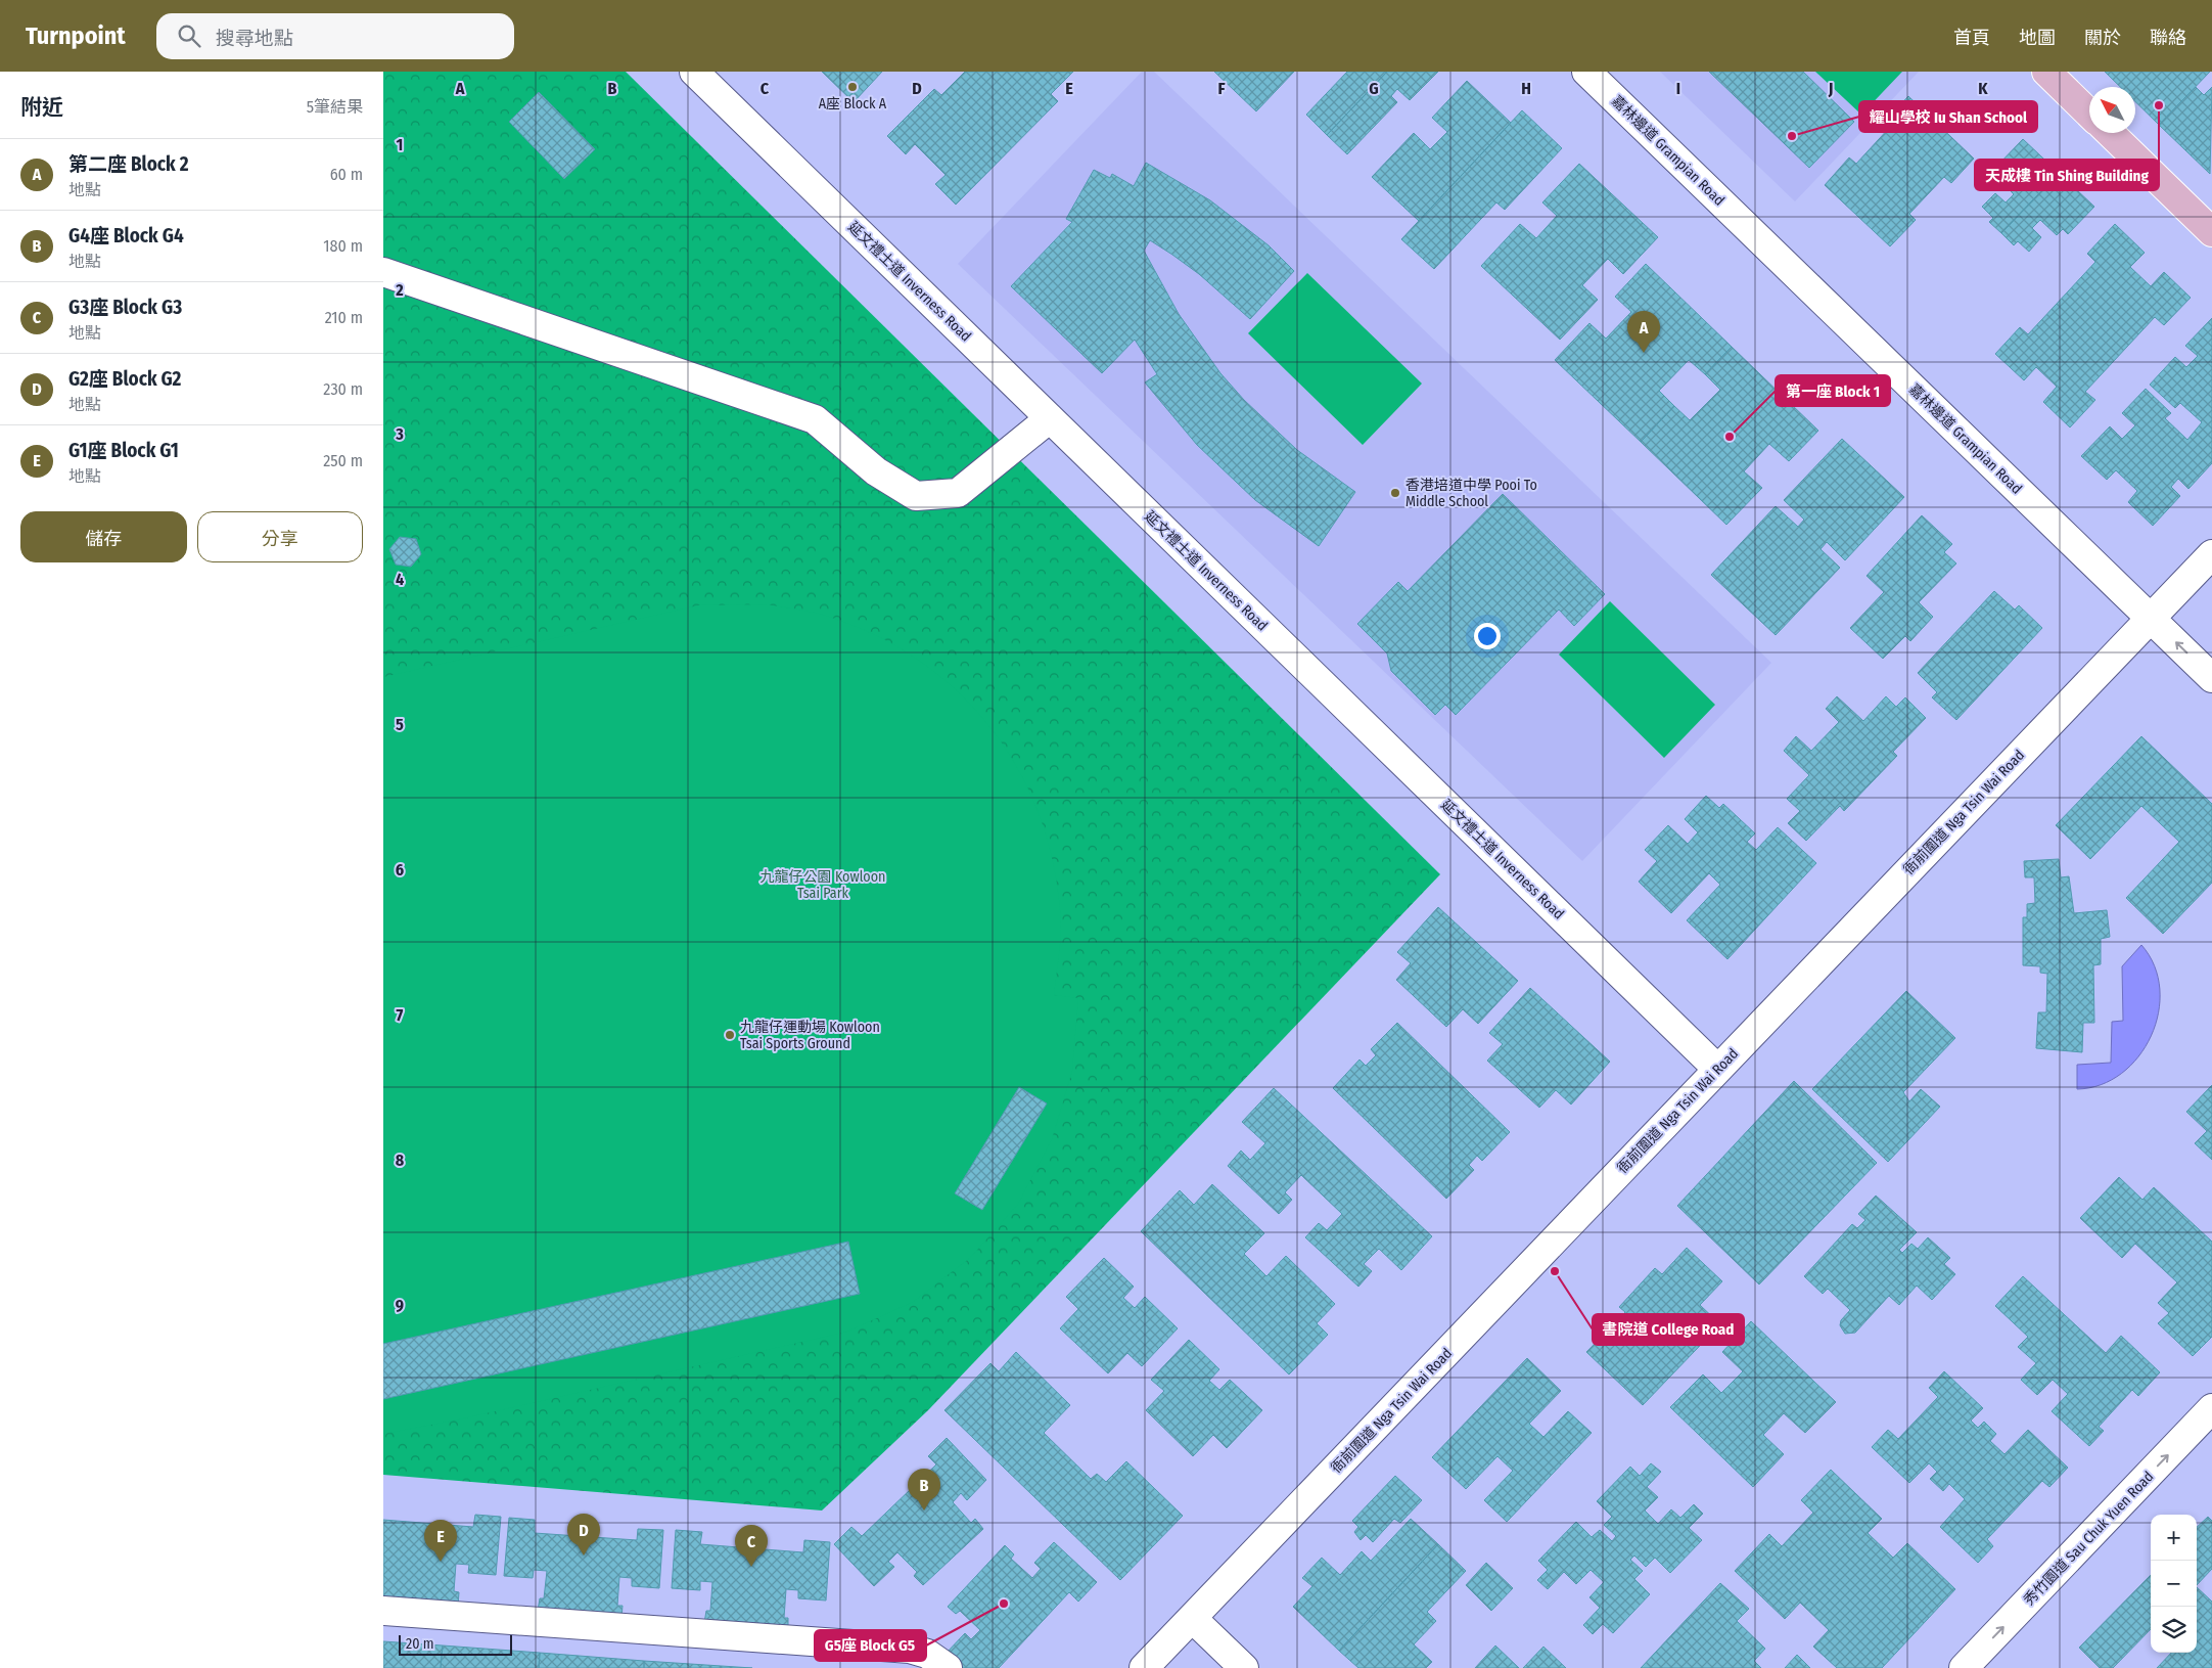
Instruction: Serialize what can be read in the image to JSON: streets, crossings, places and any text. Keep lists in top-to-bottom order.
{
  "streets": {
    "street": [
      "嘉林邊道 Grampian Road",
      "延文禮士道 Inverness Road",
      "衙前圍道 Nga Tsin Wai Road",
      "秀竹園道 Sau Chuk Yuen Road"
    ]
  },
  "crossings": [
    ["嘉林邊道 Grampian Road", "衙前圍道 Nga Tsin Wai Road"],
    ["延文禮士道 Inverness Road", "衙前圍道 Nga Tsin Wai Road"]
  ],
  "one_way": ["秀竹園道 Sau Chuk Yuen Road"],
  "parks": ["九龍仔公園 Kowloon Tsai Park"],
  "places": [
    "A座 Block A",
    "天成樓 Tin Shing Building",
    "耀山學校 Iu Shan School",
    "第一座 Block 1",
    "香港培道中學 Pooi To Middle School",
    "九龍仔運動場 Kowloon Tsai Sports Ground",
    "書院道 College Road",
    "G5座 Block G5"
  ],
  "scale_bar": "20 m",
  "north": "top left",
  "page": {
    "header": "Turnpoint",
    "search": "搜尋地點",
    "nav": [
      "首頁",
      "地圖",
      "關於",
      "聯絡"
    ],
    "heading": ["附近", "5筆結果"],
    "list": [
      {
        "mark": "A",
        "name": "第二座 Block 2",
        "note": "地點",
        "value": "60 m"
      },
      {
        "mark": "B",
        "name": "G4座 Block G4",
        "note": "地點",
        "value": "180 m"
      },
      {
        "mark": "C",
        "name": "G3座 Block G3",
        "note": "地點",
        "value": "210 m"
      },
      {
        "mark": "D",
        "name": "G2座 Block G2",
        "note": "地點",
        "value": "230 m"
      },
      {
        "mark": "E",
        "name": "G1座 Block G1",
        "note": "地點",
        "value": "250 m"
      }
    ],
    "pins": [
      "A",
      "B",
      "D",
      "E",
      "C"
    ],
    "buttons": ["儲存", "分享"],
    "map_buttons": ["+", "−"],
    "scale": "20 m"
  },
  "grid": {
    "columns": [
      "A",
      "B",
      "C",
      "D",
      "E",
      "F",
      "G",
      "H",
      "I",
      "J",
      "K"
    ],
    "rows": [
      "1",
      "2",
      "3",
      "4",
      "5",
      "6",
      "7",
      "8",
      "9"
    ]
  }
}
